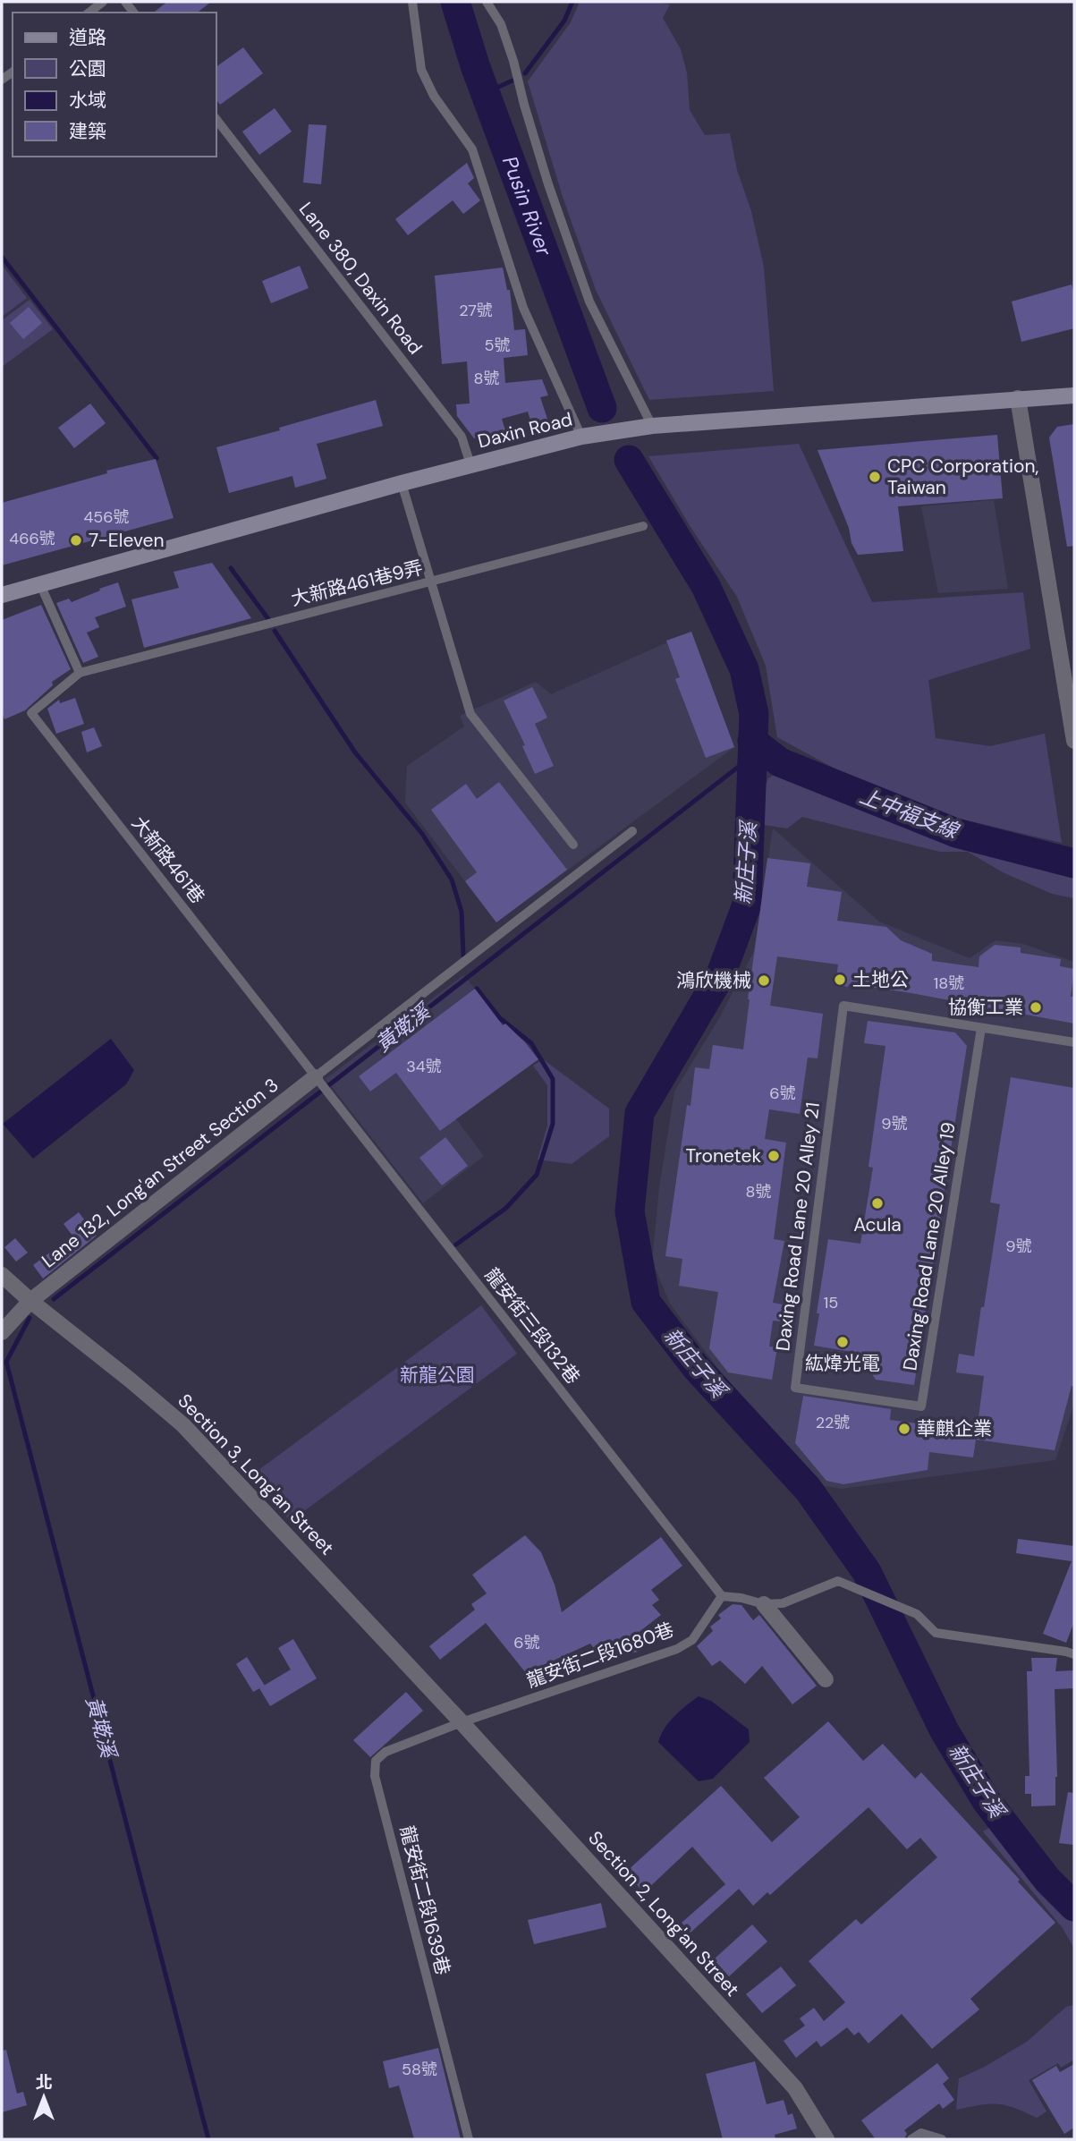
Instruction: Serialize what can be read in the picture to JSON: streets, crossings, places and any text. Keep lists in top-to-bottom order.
{
  "streets": {
    "main road": ["Daxin Road"],
    "street": ["Lane 132, Long'an Street Section 3", "Section 3, Long'an Street", "Section 2, Long'an Street"],
    "lane": [
      "Lane 380, Daxin Road",
      "大新路461巷9弄",
      "大新路461巷",
      "Daxing Road Lane 20 Alley 21",
      "Daxing Road Lane 20 Alley 19",
      "龍安街三段132巷",
      "龍安街二段1680巷",
      "龍安街二段1639巷"
    ]
  },
  "crossings": [
    ["Lane 380, Daxin Road", "Daxin Road"],
    ["大新路461巷9弄", "大新路461巷"],
    ["大新路461巷", "Lane 132, Long'an Street Section 3"],
    ["大新路461巷", "龍安街三段132巷"],
    ["Lane 132, Long'an Street Section 3", "龍安街三段132巷"],
    ["Lane 132, Long'an Street Section 3", "Section 3, Long'an Street"],
    ["Daxing Road Lane 20 Alley 21", "Daxing Road Lane 20 Alley 19"],
    ["龍安街三段132巷", "龍安街二段1680巷"],
    ["Section 3, Long'an Street", "龍安街二段1680巷"],
    ["Section 3, Long'an Street", "龍安街二段1639巷"],
    ["Section 3, Long'an Street", "Section 2, Long'an Street"],
    ["龍安街二段1680巷", "龍安街二段1639巷"],
    ["龍安街二段1680巷", "Section 2, Long'an Street"],
    ["龍安街二段1639巷", "Section 2, Long'an Street"]
  ],
  "water": [
    "Pusin River",
    "上中福支線",
    "新庄子溪",
    "黃墘溪"
  ],
  "parks": ["新龍公園"],
  "places": [
    "CPC Corporation, Taiwan",
    "7-Eleven",
    "土地公",
    "鴻欣機械",
    "協衡工業",
    "Tronetek",
    "Acula",
    "紘煒光電",
    "華麒企業"
  ],
  "house_numbers": [
    "27號",
    "5號",
    "8號",
    "456號",
    "466號",
    "18號",
    "34號",
    "6號",
    "9號",
    "8號",
    "9號",
    "15",
    "22號",
    "6號",
    "58號"
  ],
  "legend": [
    "道路",
    "公園",
    "水域",
    "建築"
  ],
  "north": "top"
}
